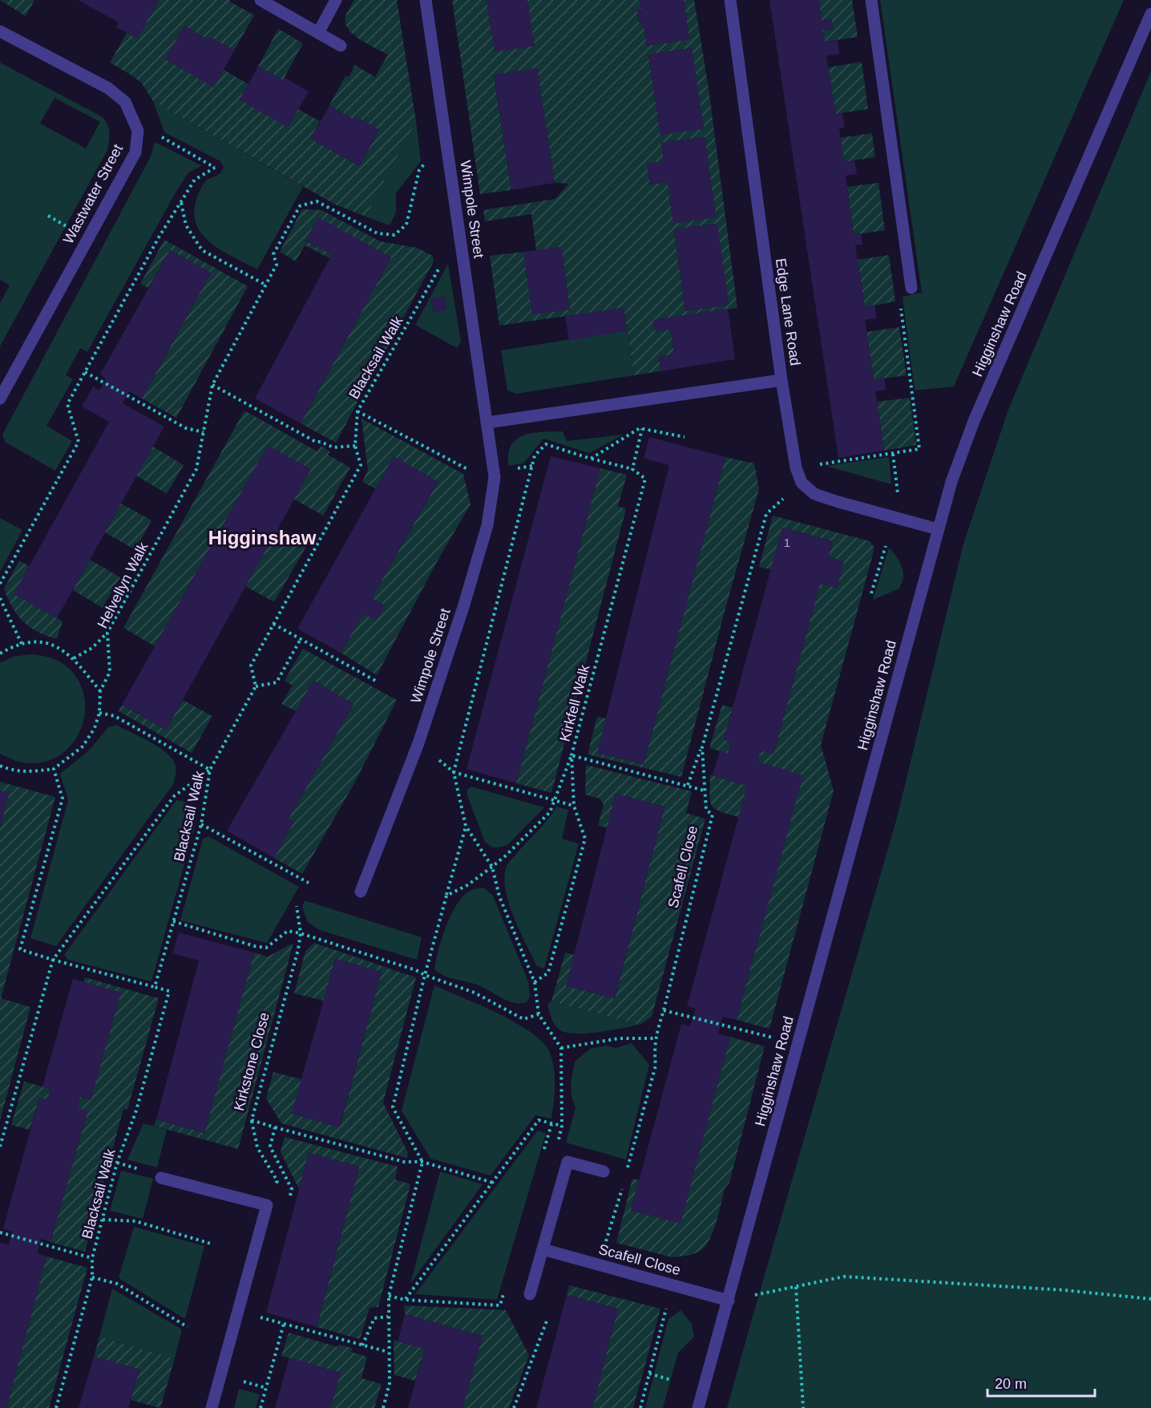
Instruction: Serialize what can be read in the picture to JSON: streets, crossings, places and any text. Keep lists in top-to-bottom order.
{
  "streets": {
    "street": [
      "Wastwater Street",
      "Wimpole Street",
      "Edge Lane Road",
      "Higginshaw Road",
      "Scafell Close"
    ],
    "path": [
      "Blacksail Walk",
      "Helvellyn Walk",
      "Kirkfell Walk",
      "Kirkstone Close"
    ]
  },
  "crossings": [
    ["Edge Lane Road", "Scafell Close"],
    ["Higginshaw Road", "Scafell Close"]
  ],
  "districts": ["Higginshaw"],
  "house_numbers": ["1"],
  "scale_bar": "20 m"
}
